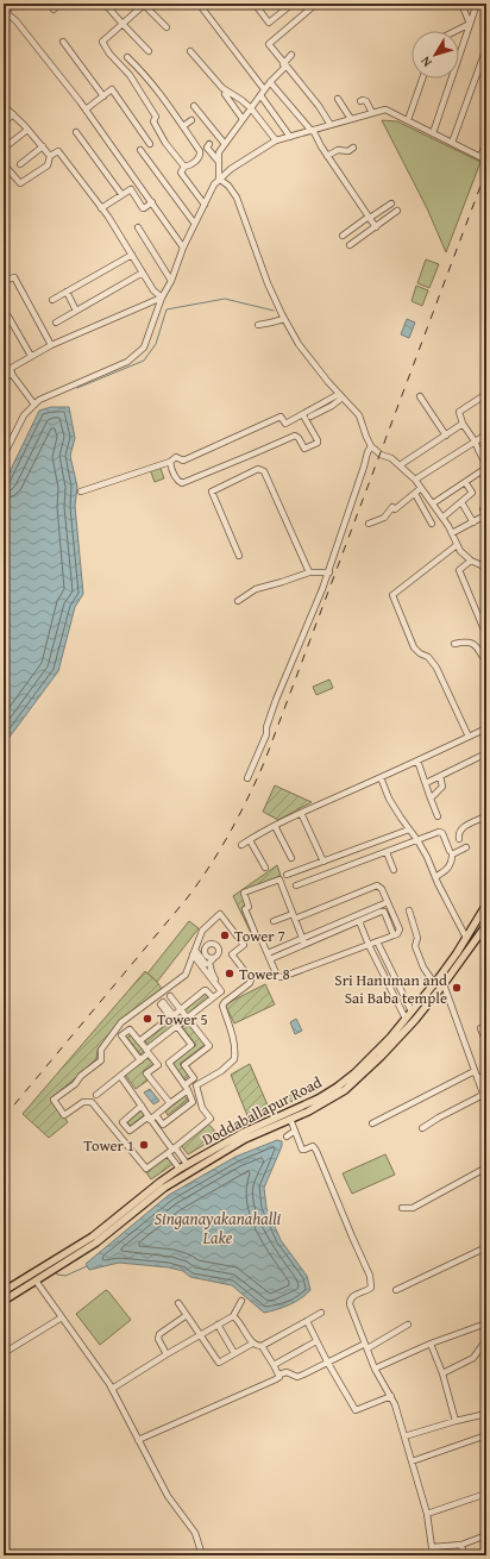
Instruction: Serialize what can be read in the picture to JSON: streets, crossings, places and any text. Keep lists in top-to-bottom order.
{
  "streets": {
    "main road": ["Doddaballapur Road"]
  },
  "water": ["Singanayakanahalli Lake"],
  "places": [
    "Tower 7",
    "Tower 8",
    "Sri Hanuman and Sai Baba temple",
    "Tower 5",
    "Tower 1"
  ],
  "north": "bottom left"
}
